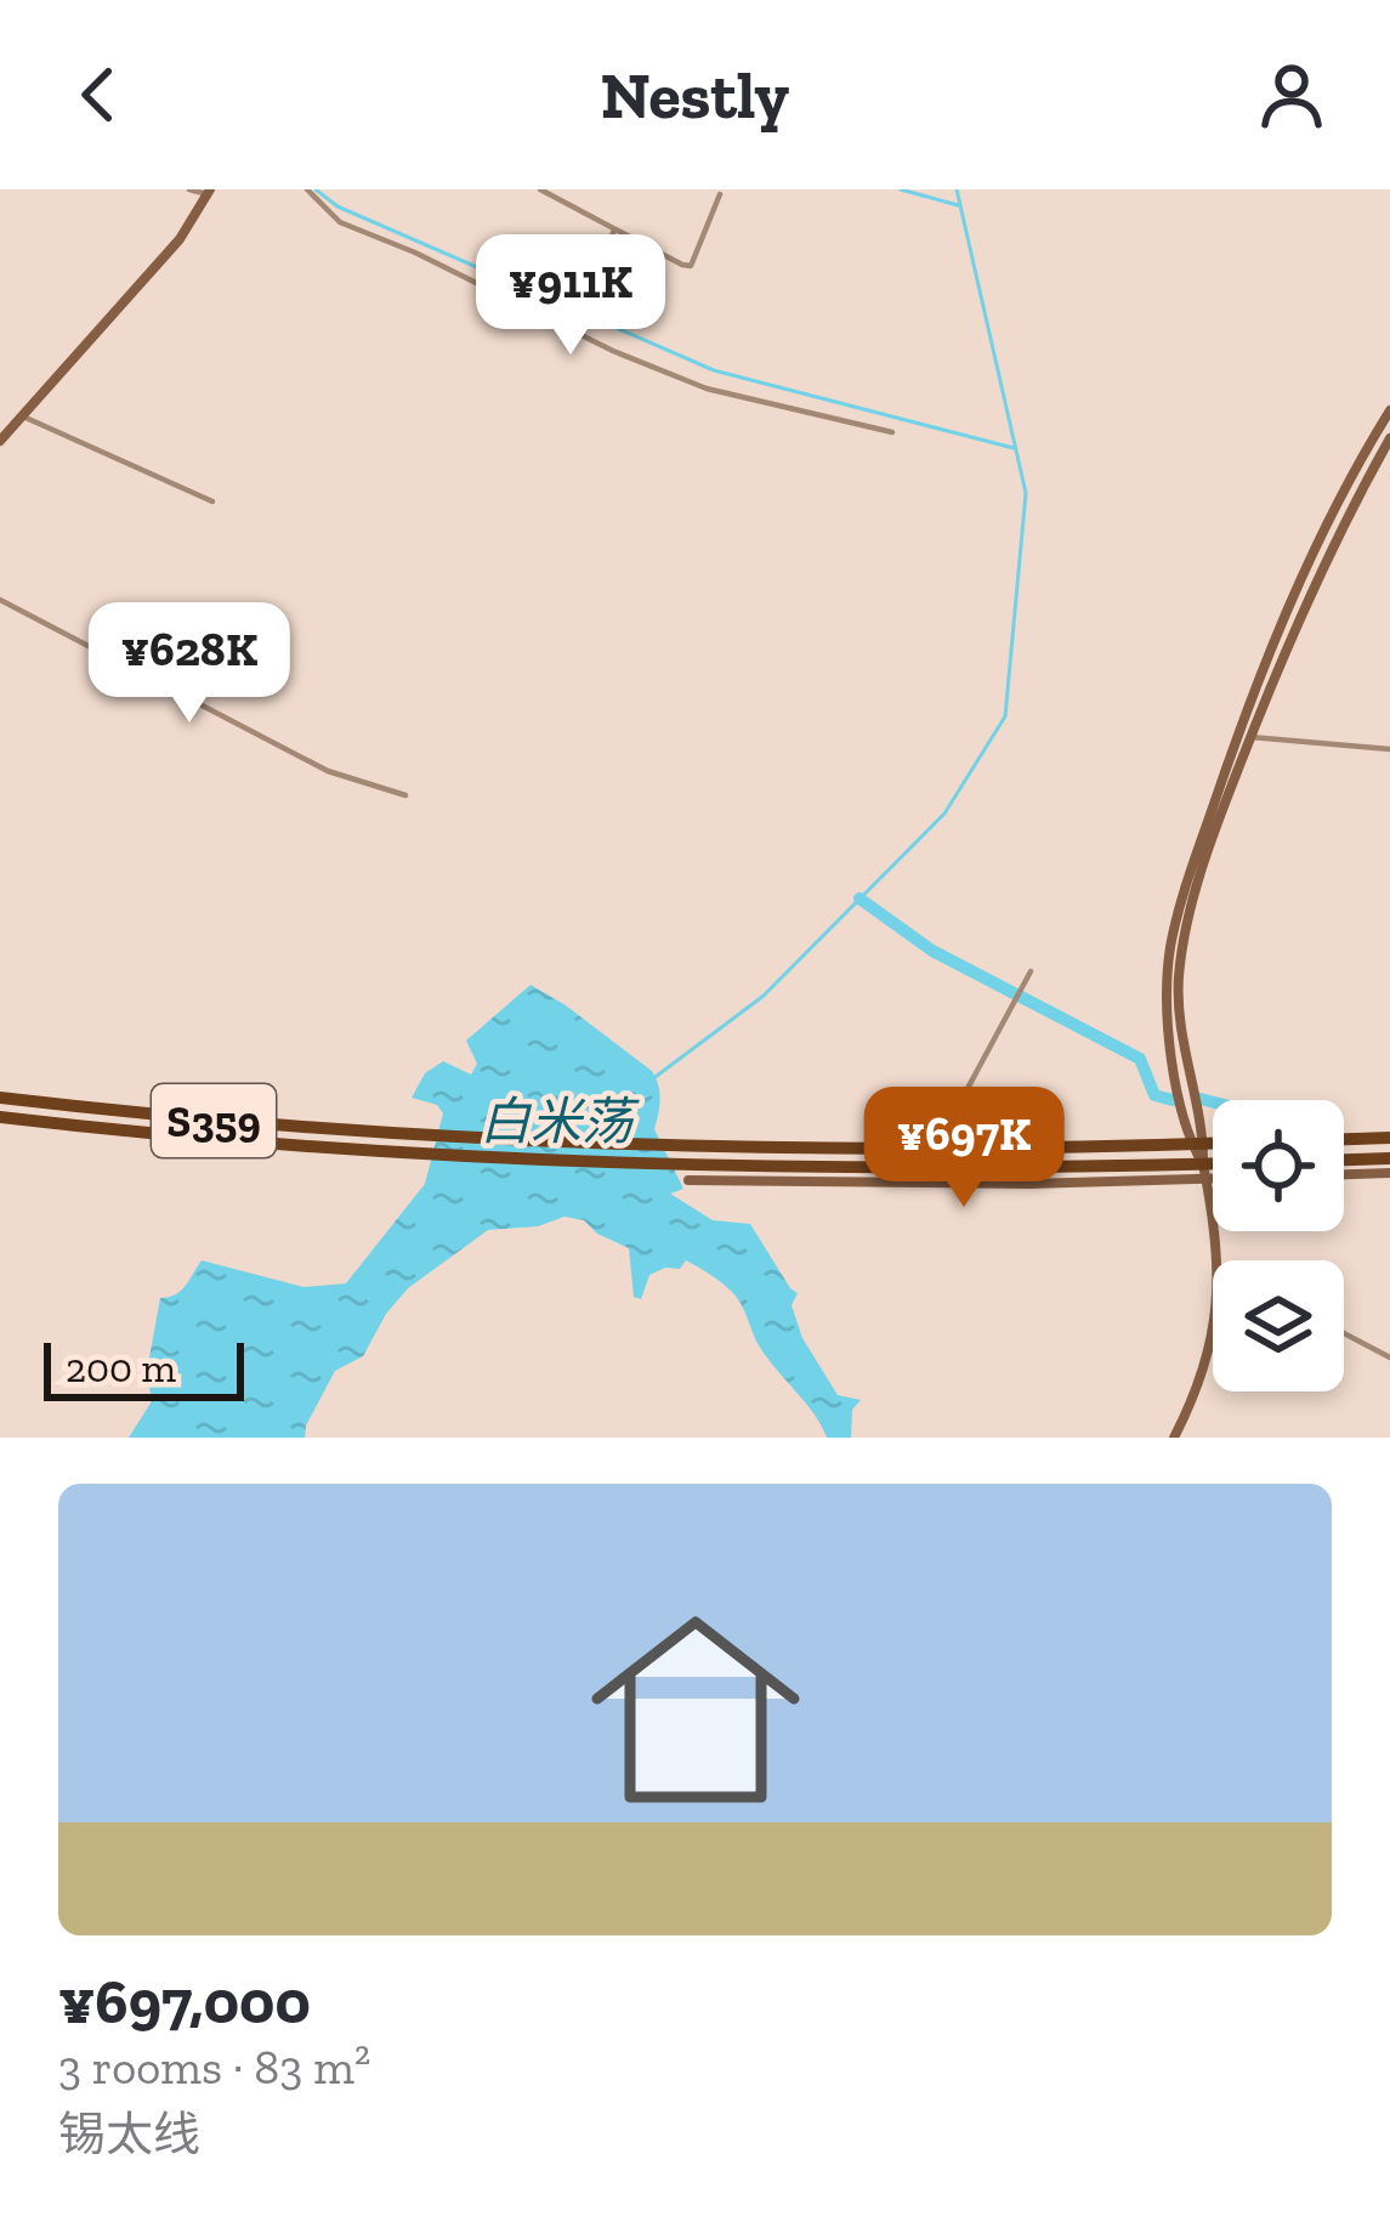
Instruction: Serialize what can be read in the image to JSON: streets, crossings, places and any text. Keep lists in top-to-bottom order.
{
  "streets": {
    "main road": ["S359"]
  },
  "water": ["白米荡"],
  "scale_bar": "200 m",
  "page": {
    "header": "Nestly",
    "price": ["¥911K", "¥628K", "¥697K"],
    "scale": "200 m",
    "list": [
      {
        "name": "¥697,000",
        "note": "3 rooms · 83 m² · 锡太线"
      }
    ]
  }
}
